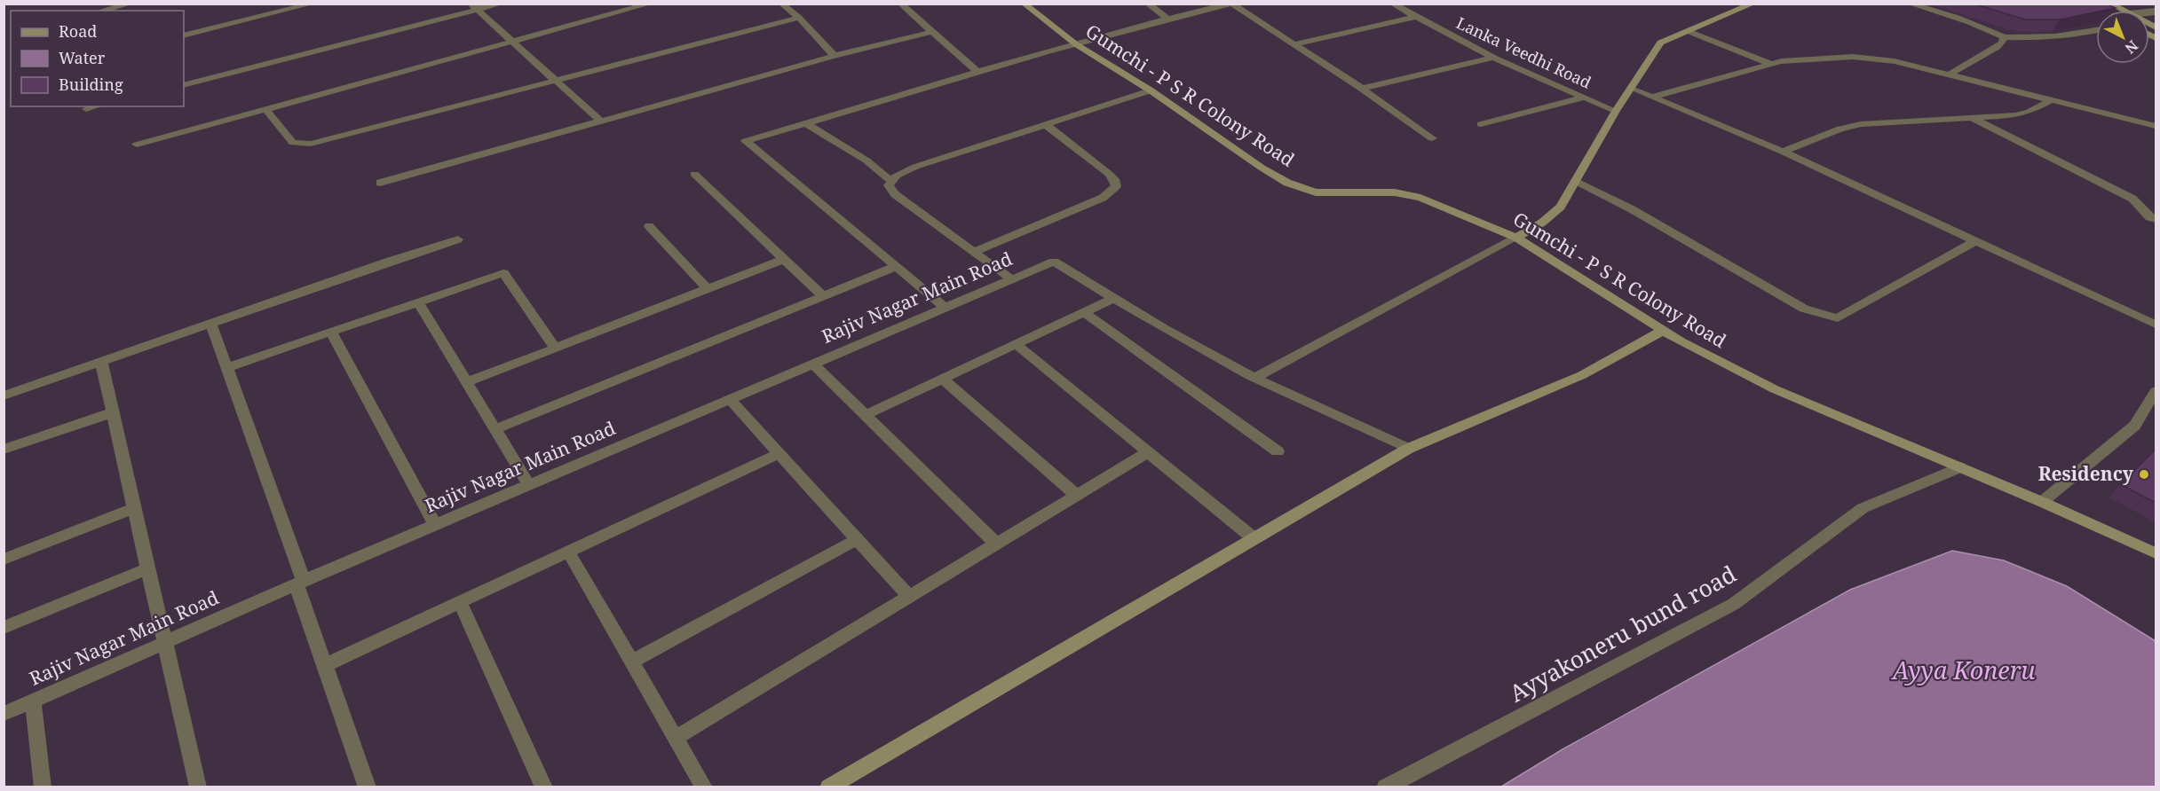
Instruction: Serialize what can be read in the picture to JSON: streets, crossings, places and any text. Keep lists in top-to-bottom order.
{
  "streets": {
    "street": [
      "Lanka Veedhi Road",
      "Gumchi - P S R Colony Road",
      "Rajiv Nagar Main Road",
      "Ayyakoneru bund road"
    ]
  },
  "crossings": [
    ["Gumchi - P S R Colony Road", "Ayyakoneru bund road"]
  ],
  "water": ["Ayya Koneru"],
  "places": ["Residency"],
  "legend": ["Road", "Water", "Building"],
  "north": "bottom right"
}
